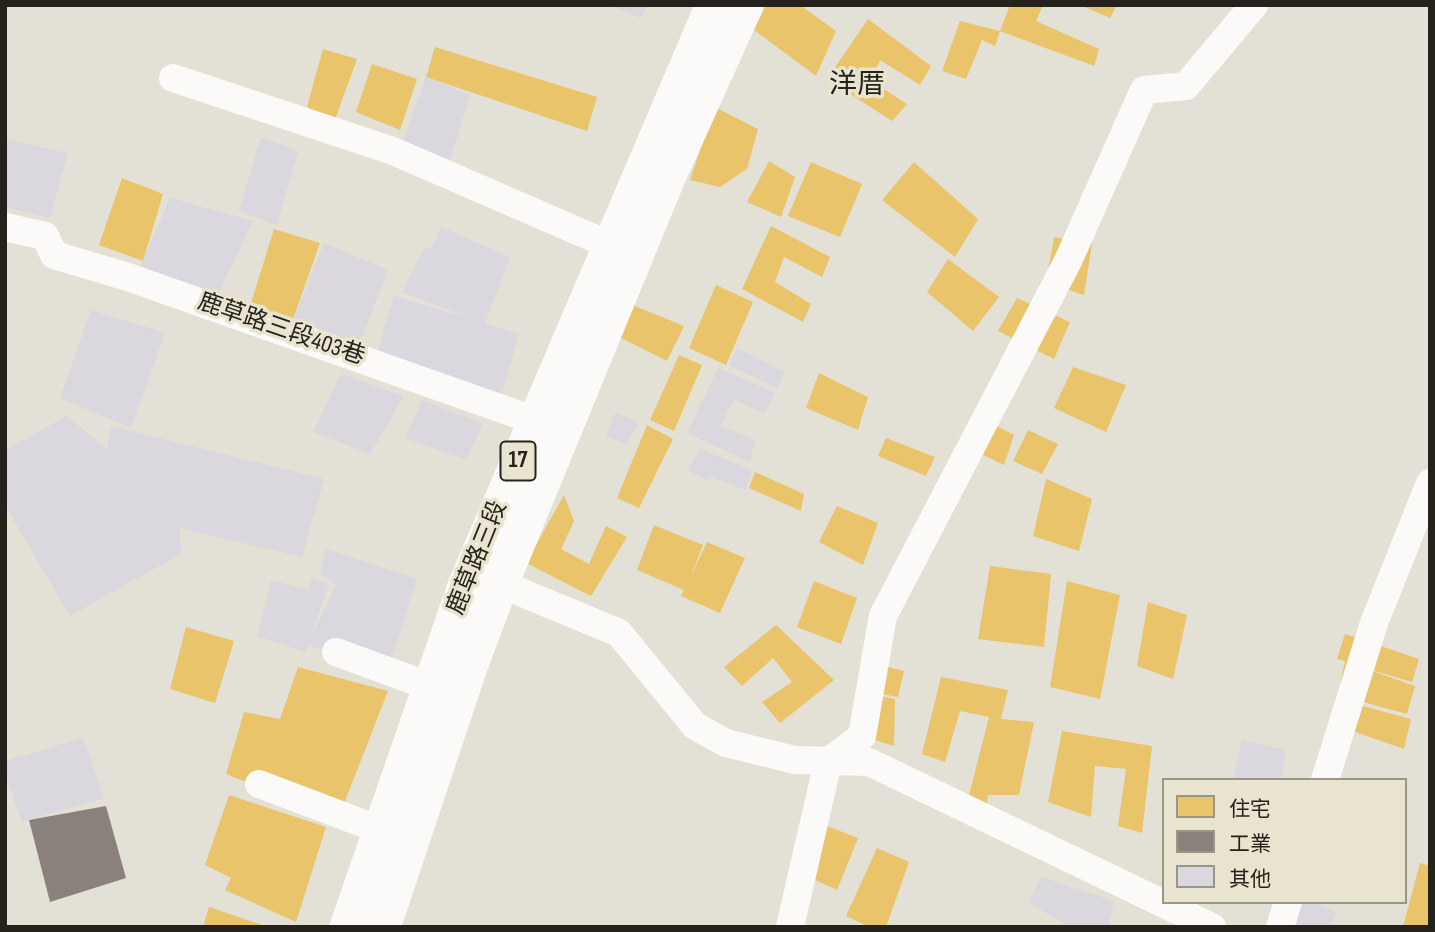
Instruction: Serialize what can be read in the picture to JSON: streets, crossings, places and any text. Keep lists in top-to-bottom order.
{
  "streets": {
    "main road": ["17", "鹿草路三段"],
    "street": ["鹿草路三段403巷"]
  },
  "crossings": [
    ["鹿草路三段403巷", "鹿草路三段"]
  ],
  "districts": ["洋厝"],
  "legend": ["住宅", "工業", "其他"]
}
